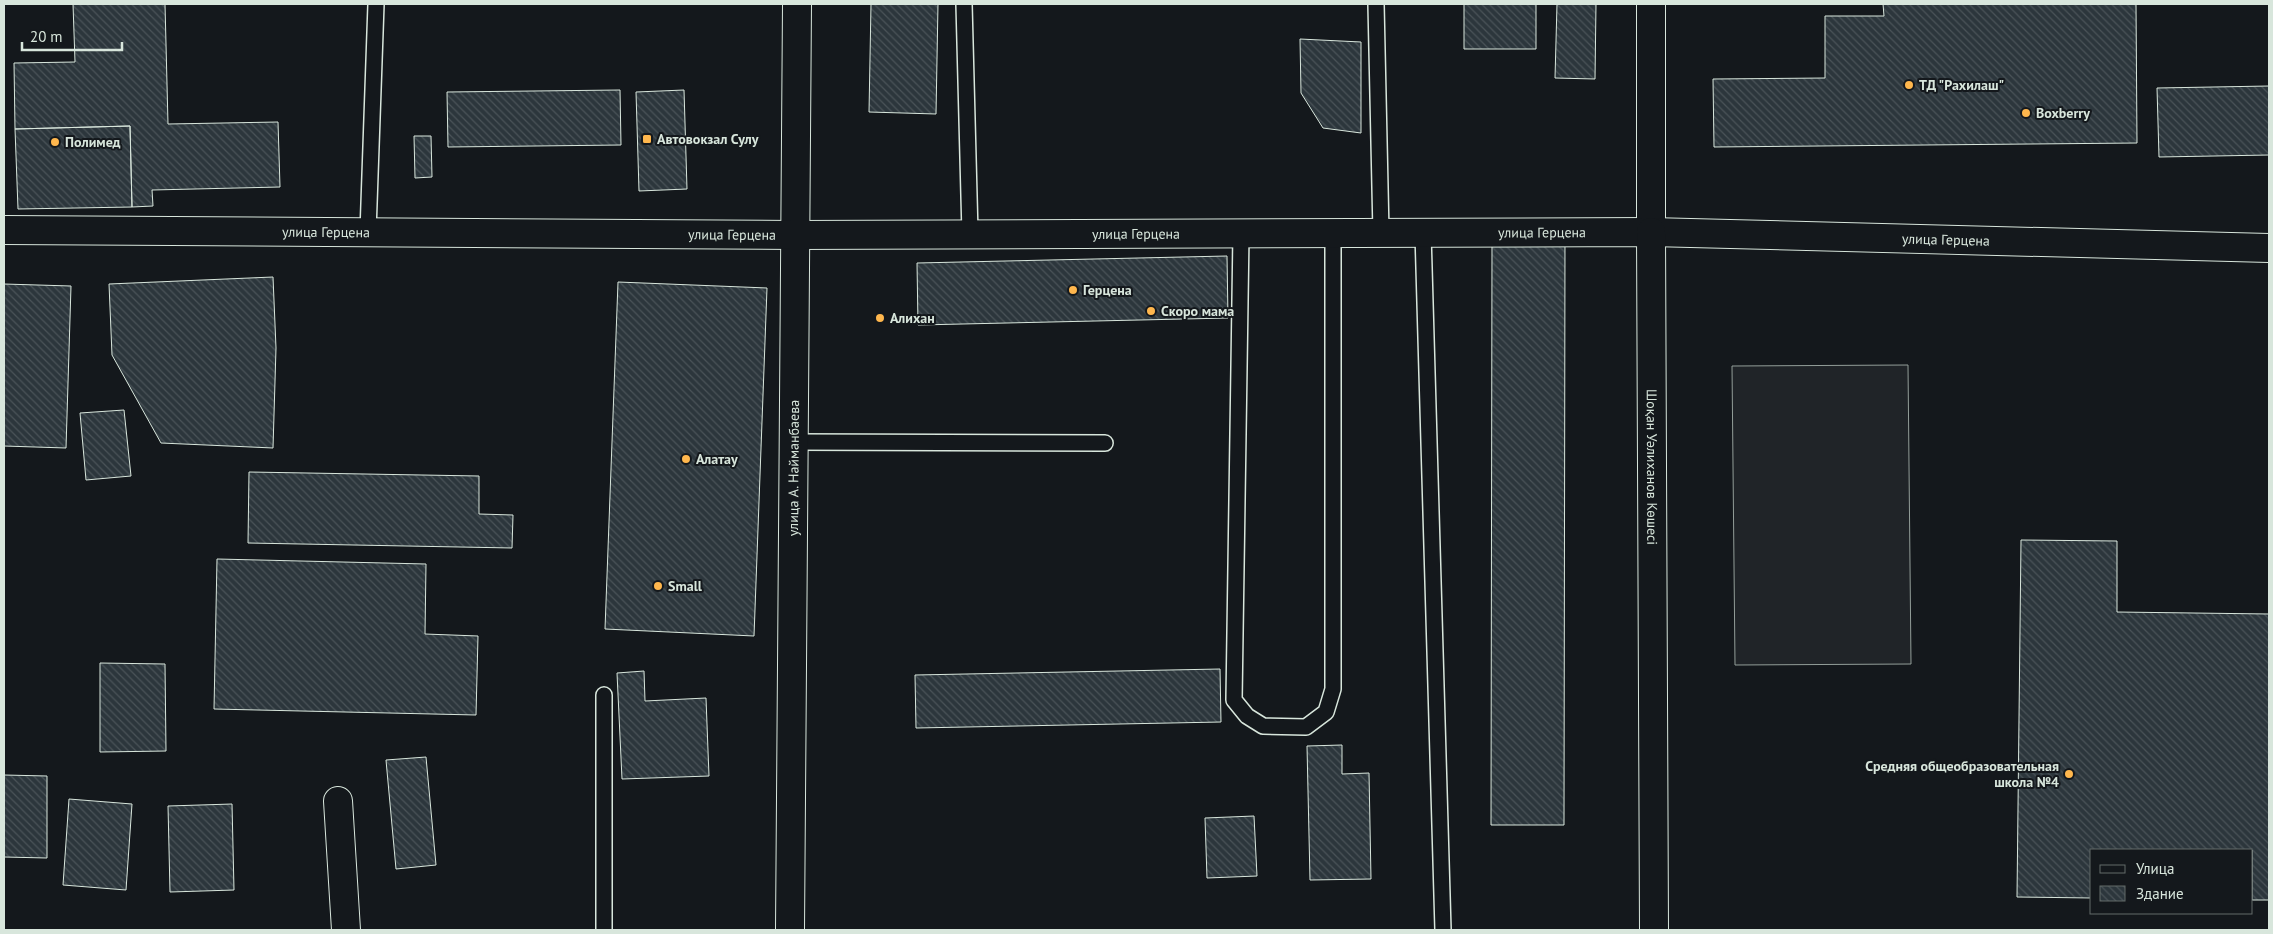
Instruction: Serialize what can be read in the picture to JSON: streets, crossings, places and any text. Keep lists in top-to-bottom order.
{
  "streets": {
    "street": ["улица Герцена", "улица А. Найманбаева", "Шоқан Уәлиханов Көшесі"]
  },
  "crossings": [
    ["улица Герцена", "улица А. Найманбаева"],
    ["улица Герцена", "Шоқан Уәлиханов Көшесі"]
  ],
  "places": {
    "other": [
      "ТД \"Рахилаш\"",
      "Boxberry",
      "Полимед",
      "Герцена",
      "Скоро мама",
      "Алихан",
      "Алатау",
      "Small",
      "Средняя общеобразовательная школа №4"
    ],
    "transit": ["Автовокзал Сулу"]
  },
  "legend": ["Улица", "Здание"],
  "scale_bar": "20 m"
}
